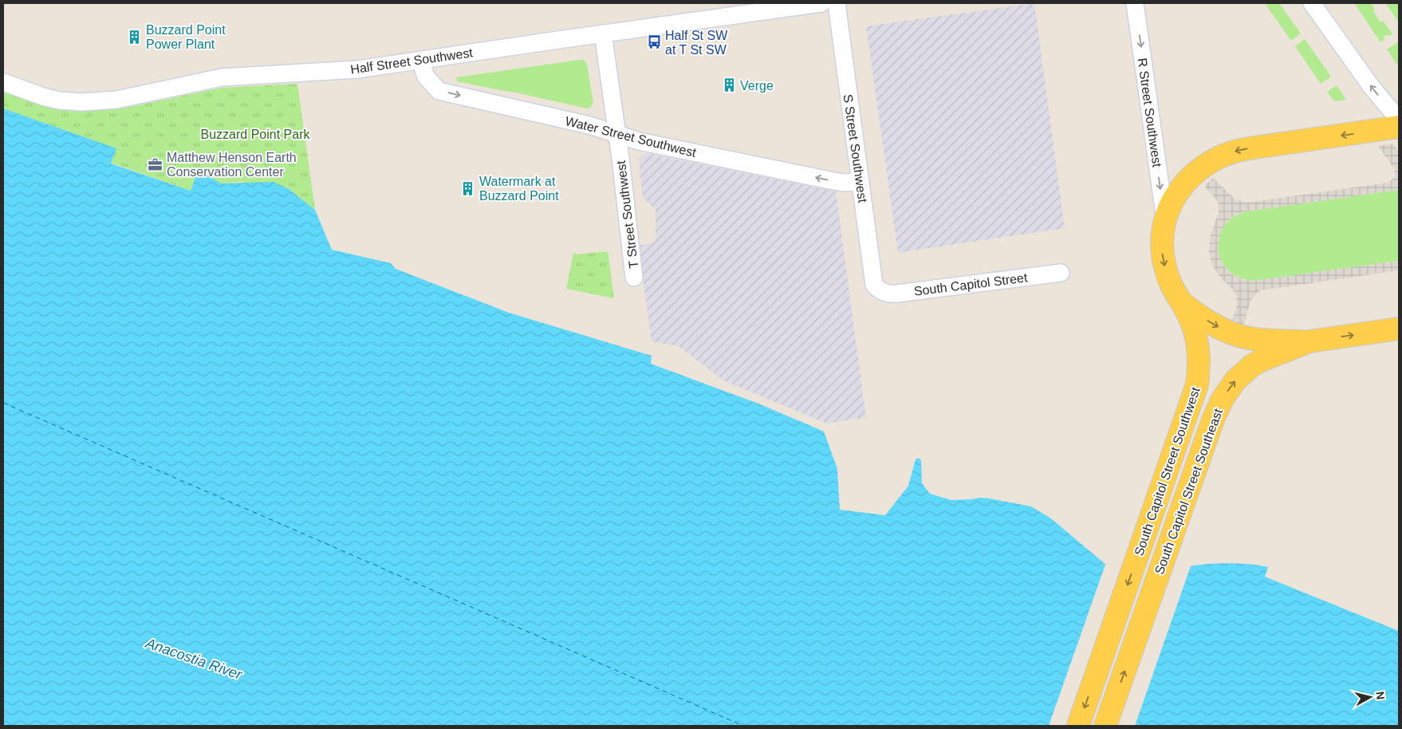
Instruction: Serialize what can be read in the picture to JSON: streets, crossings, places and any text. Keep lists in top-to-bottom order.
{
  "streets": {
    "main road": ["South Capitol Street Southwest", "South Capitol Street Southeast"],
    "street": [
      "Half Street Southwest",
      "R Street Southwest",
      "Water Street Southwest",
      "S Street Southwest",
      "T Street Southwest",
      "South Capitol Street"
    ]
  },
  "crossings": [
    ["Half Street Southwest", "Water Street Southwest"],
    ["Half Street Southwest", "T Street Southwest"],
    ["R Street Southwest", "South Capitol Street Southwest"],
    ["Water Street Southwest", "S Street Southwest"],
    ["Water Street Southwest", "T Street Southwest"],
    ["S Street Southwest", "South Capitol Street"]
  ],
  "one_way": ["R Street Southwest", "South Capitol Street Southwest", "South Capitol Street Southeast"],
  "water": ["Anacostia River"],
  "parks": ["Buzzard Point Park"],
  "places": {
    "building": ["Buzzard Point Power Plant", "Verge", "Watermark at Buzzard Point"],
    "bus stop": ["Half St SW at T St SW"],
    "office": ["Matthew Henson Earth Conservation Center"]
  },
  "north": "right"
}
